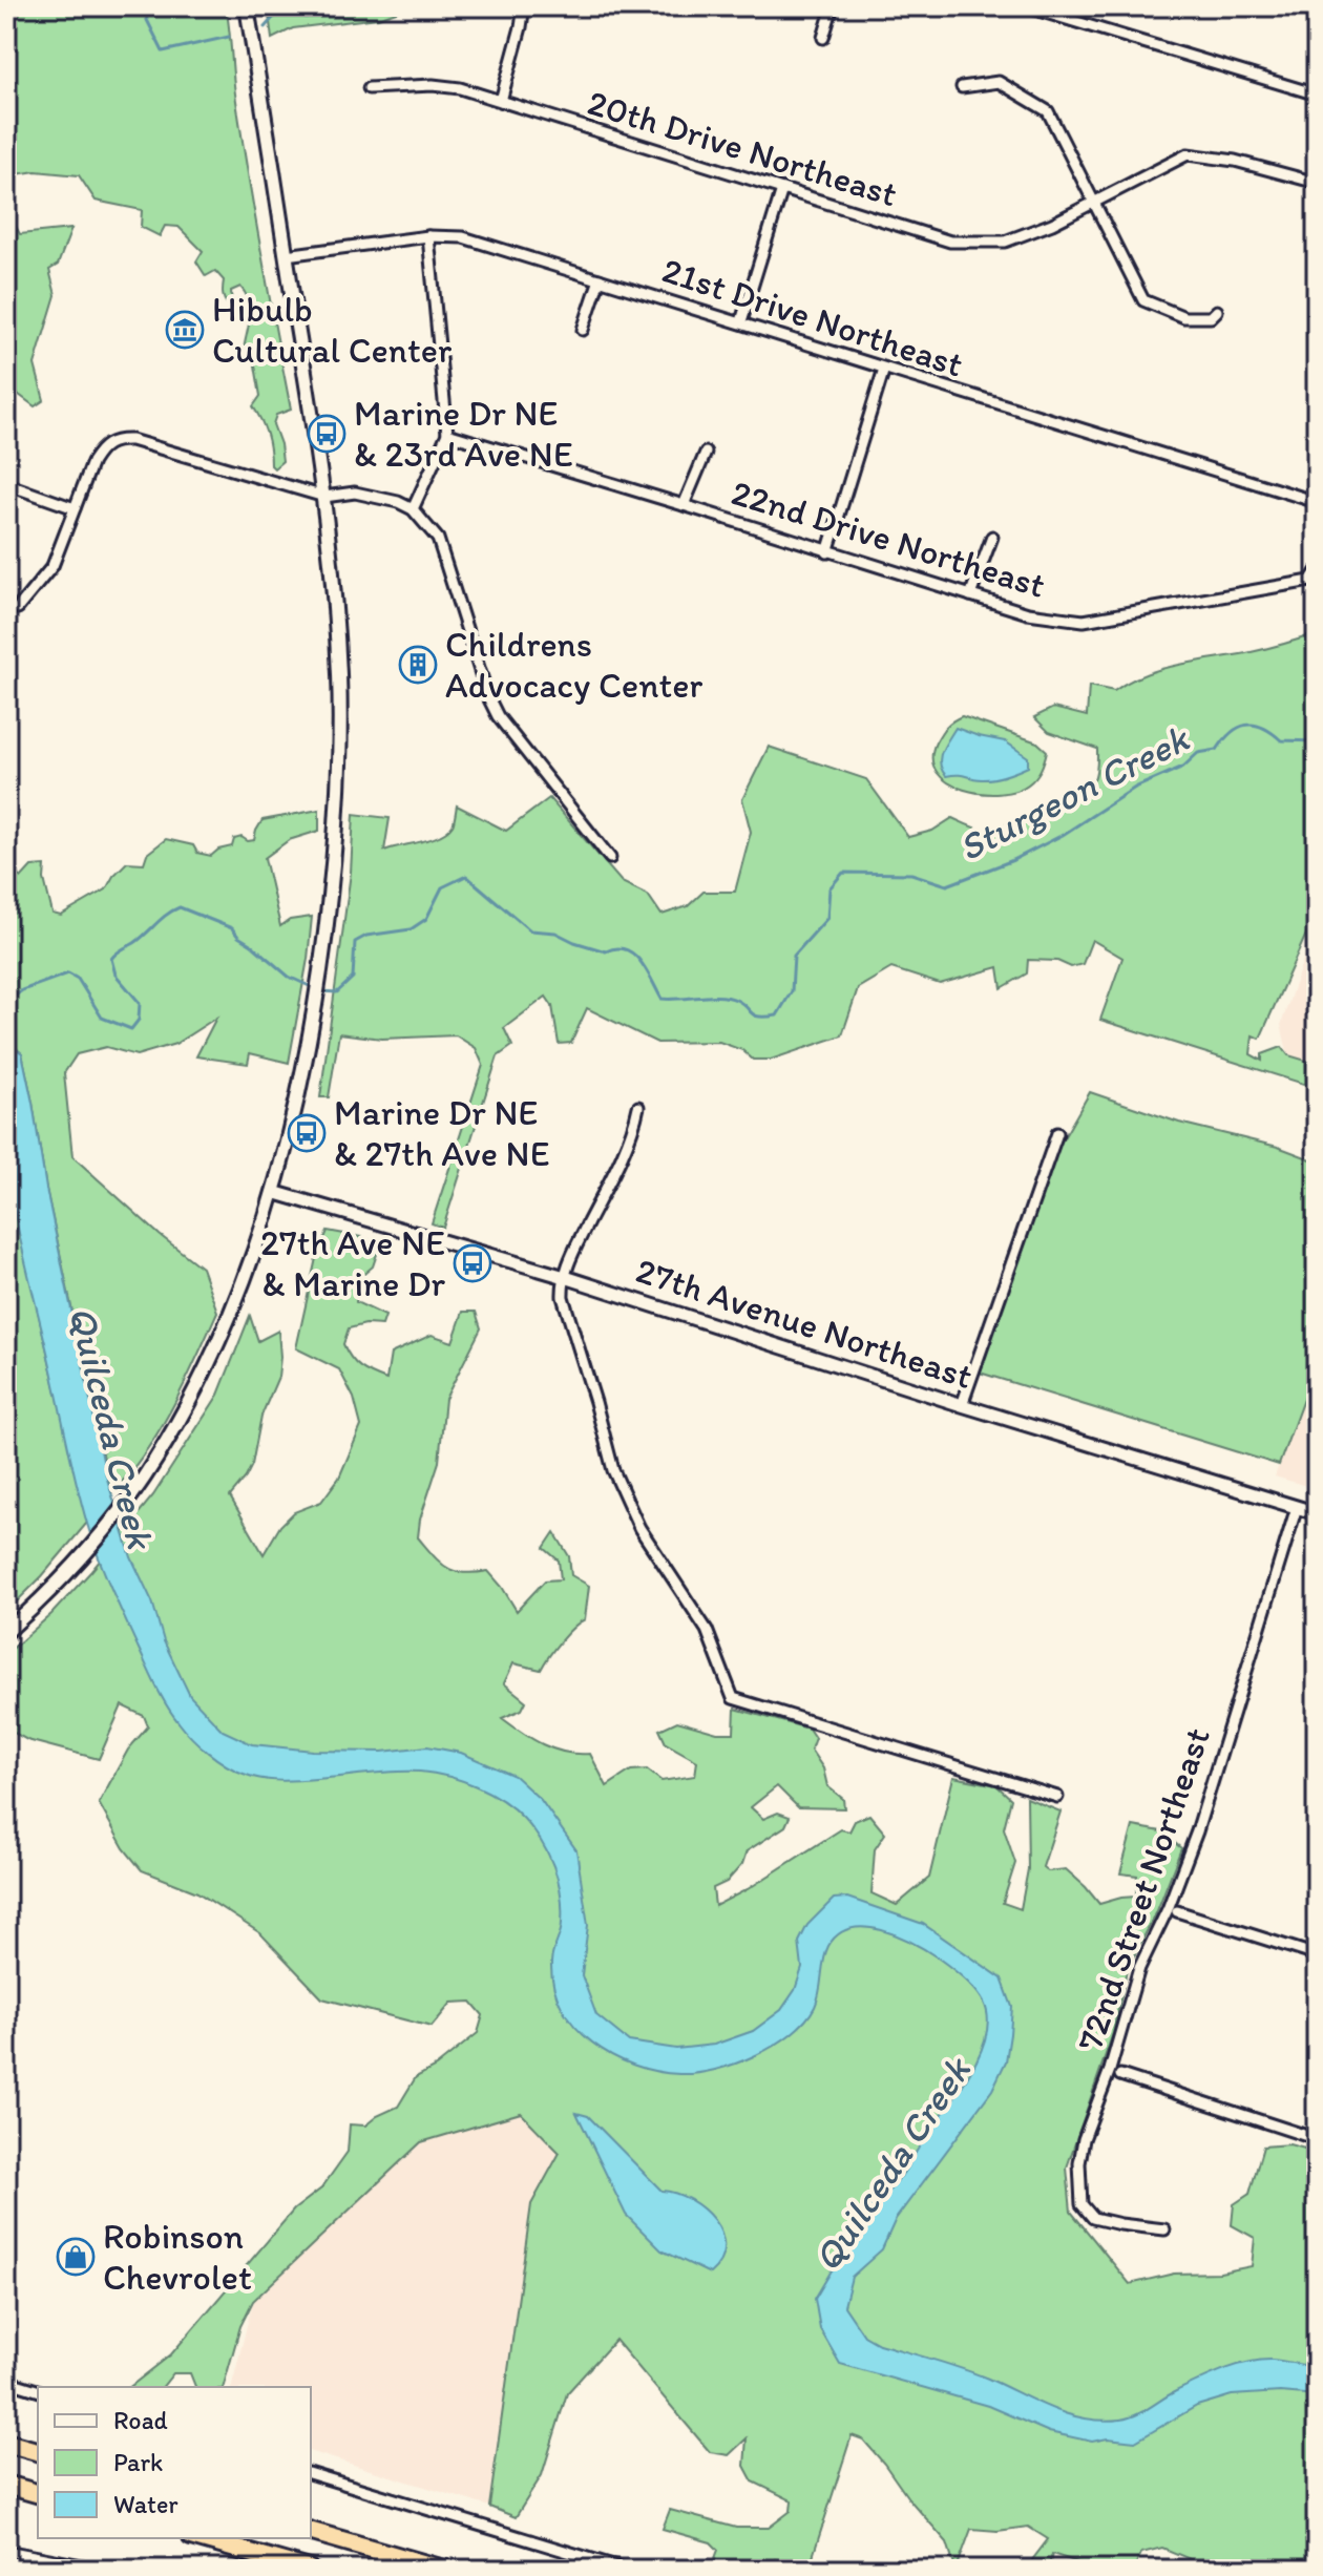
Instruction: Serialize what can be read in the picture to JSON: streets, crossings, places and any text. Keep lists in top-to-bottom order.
{
  "streets": {
    "street": [
      "20th Drive Northeast",
      "21st Drive Northeast",
      "22nd Drive Northeast",
      "27th Avenue Northeast",
      "72nd Street Northeast"
    ]
  },
  "crossings": [
    ["27th Avenue Northeast", "72nd Street Northeast"]
  ],
  "water": ["Sturgeon Creek", "Quilceda Creek"],
  "places": {
    "museum": ["Hibulb Cultural Center"],
    "bus stop": ["Marine Dr NE & 23rd Ave NE", "Marine Dr NE & 27th Ave NE", "27th Ave NE & Marine Dr"],
    "building": ["Childrens Advocacy Center"],
    "shop": ["Robinson Chevrolet"]
  },
  "legend": ["Road", "Park", "Water"]
}
